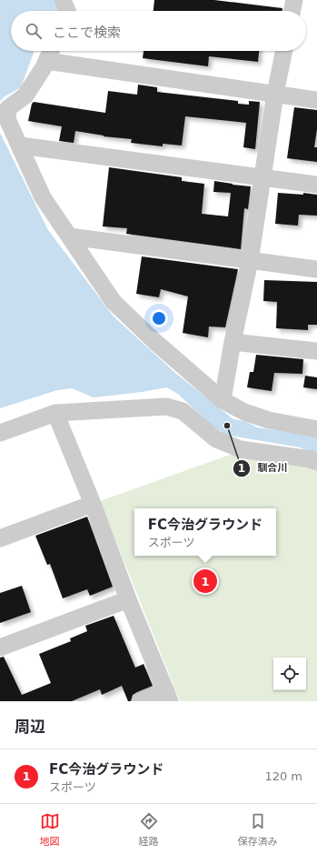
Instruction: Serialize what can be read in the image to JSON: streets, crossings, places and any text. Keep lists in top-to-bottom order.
{
  "places": ["馴合川"],
  "page": {
    "search": "ここで検索",
    "popup": ["FC今治グラウンド", "スポーツ"],
    "pins": "1",
    "heading": "周辺",
    "list": [
      {
        "mark": "1",
        "name": "FC今治グラウンド",
        "note": "スポーツ",
        "value": "120 m"
      }
    ],
    "nav": ["地図", "経路", "保存済み"]
  }
}
